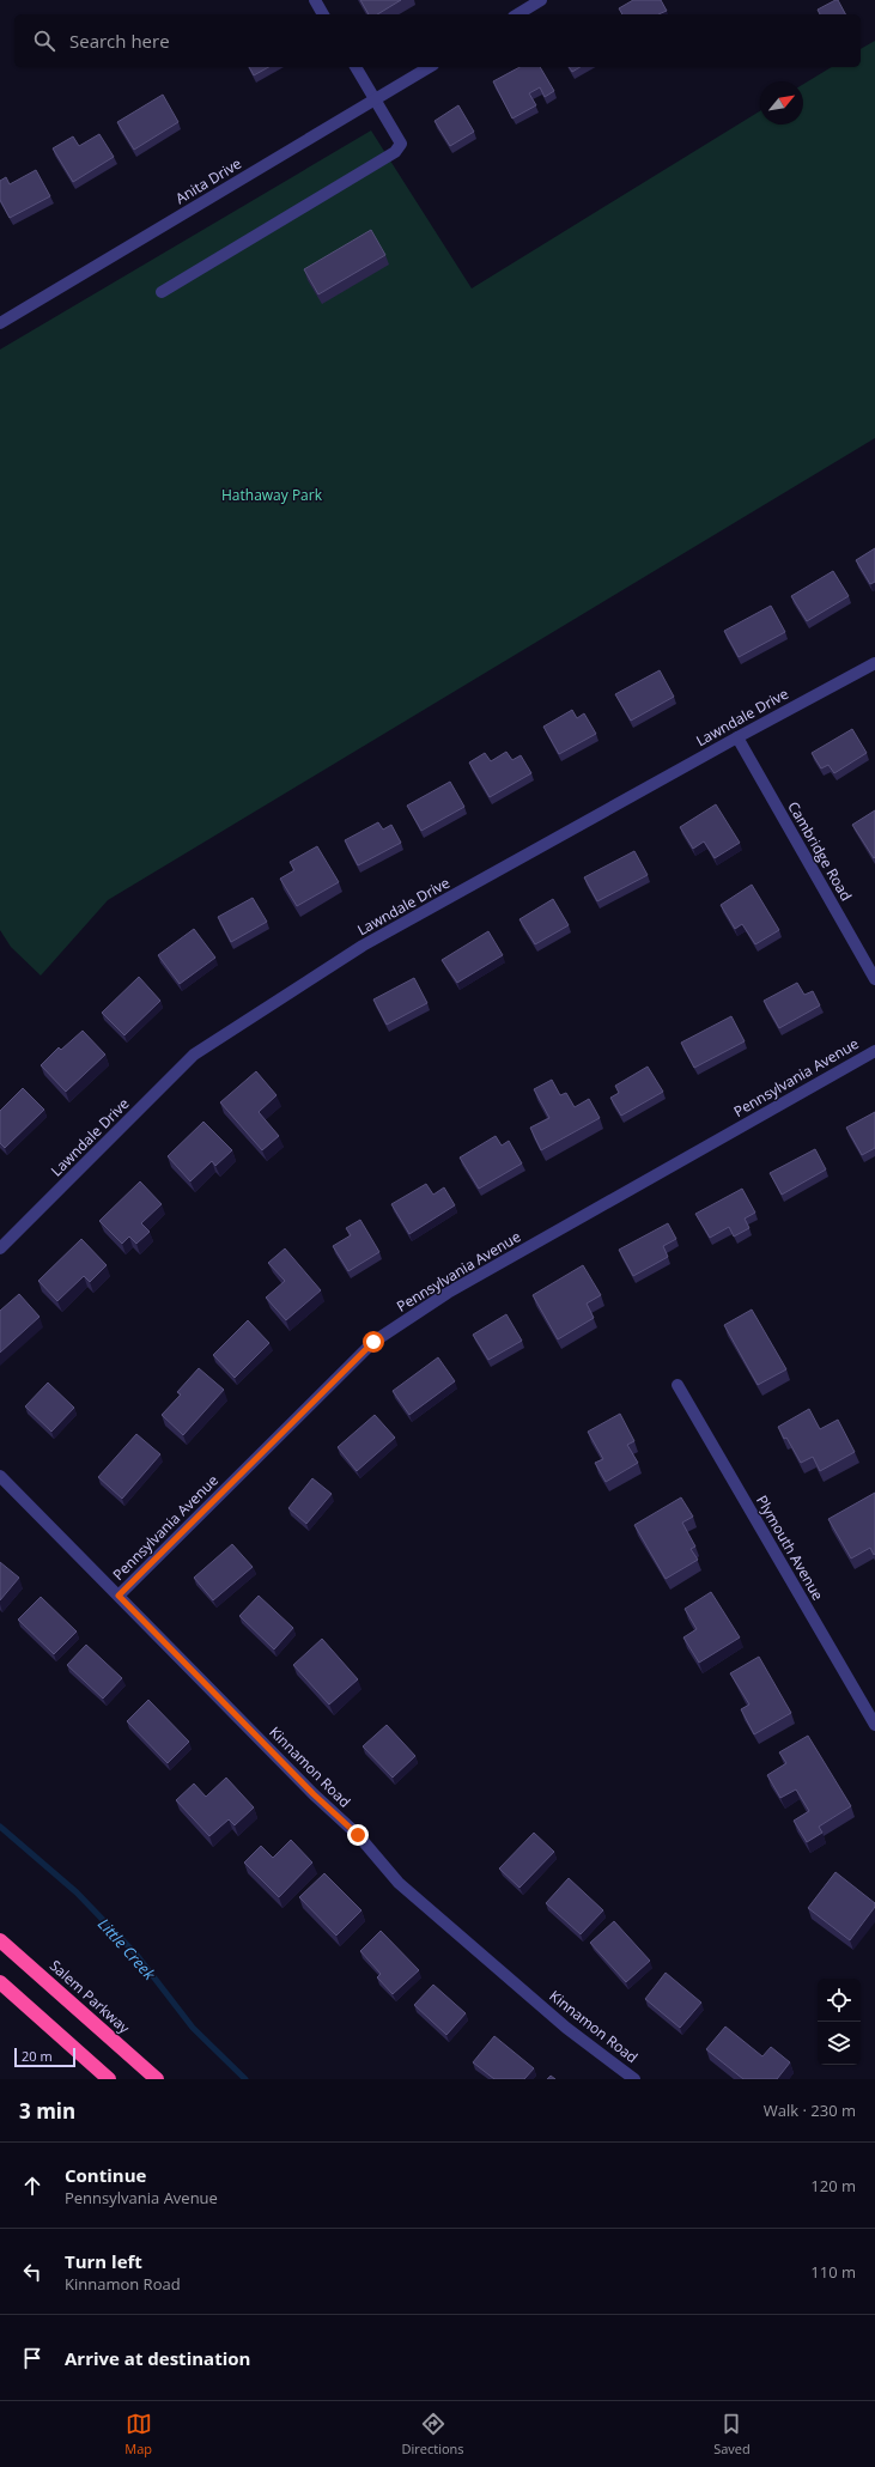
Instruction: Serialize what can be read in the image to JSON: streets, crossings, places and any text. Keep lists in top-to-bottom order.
{
  "streets": {
    "highway": ["Salem Parkway"],
    "street": [
      "Anita Drive",
      "Lawndale Drive",
      "Cambridge Road",
      "Pennsylvania Avenue",
      "Plymouth Avenue",
      "Kinnamon Road"
    ]
  },
  "crossings": [
    ["Lawndale Drive", "Cambridge Road"],
    ["Pennsylvania Avenue", "Kinnamon Road"]
  ],
  "water": ["Little Creek"],
  "parks": ["Hathaway Park"],
  "scale_bar": "20 m",
  "north": "top right",
  "page": {
    "search": "Search here",
    "scale": "20 m",
    "heading": ["3 min", "Walk · 230 m"],
    "list": [
      ["Continue", "Pennsylvania Avenue", "120 m"],
      ["Turn left", "Kinnamon Road", "110 m"],
      "Arrive at destination"
    ],
    "nav": ["Map", "Directions", "Saved"]
  }
}
